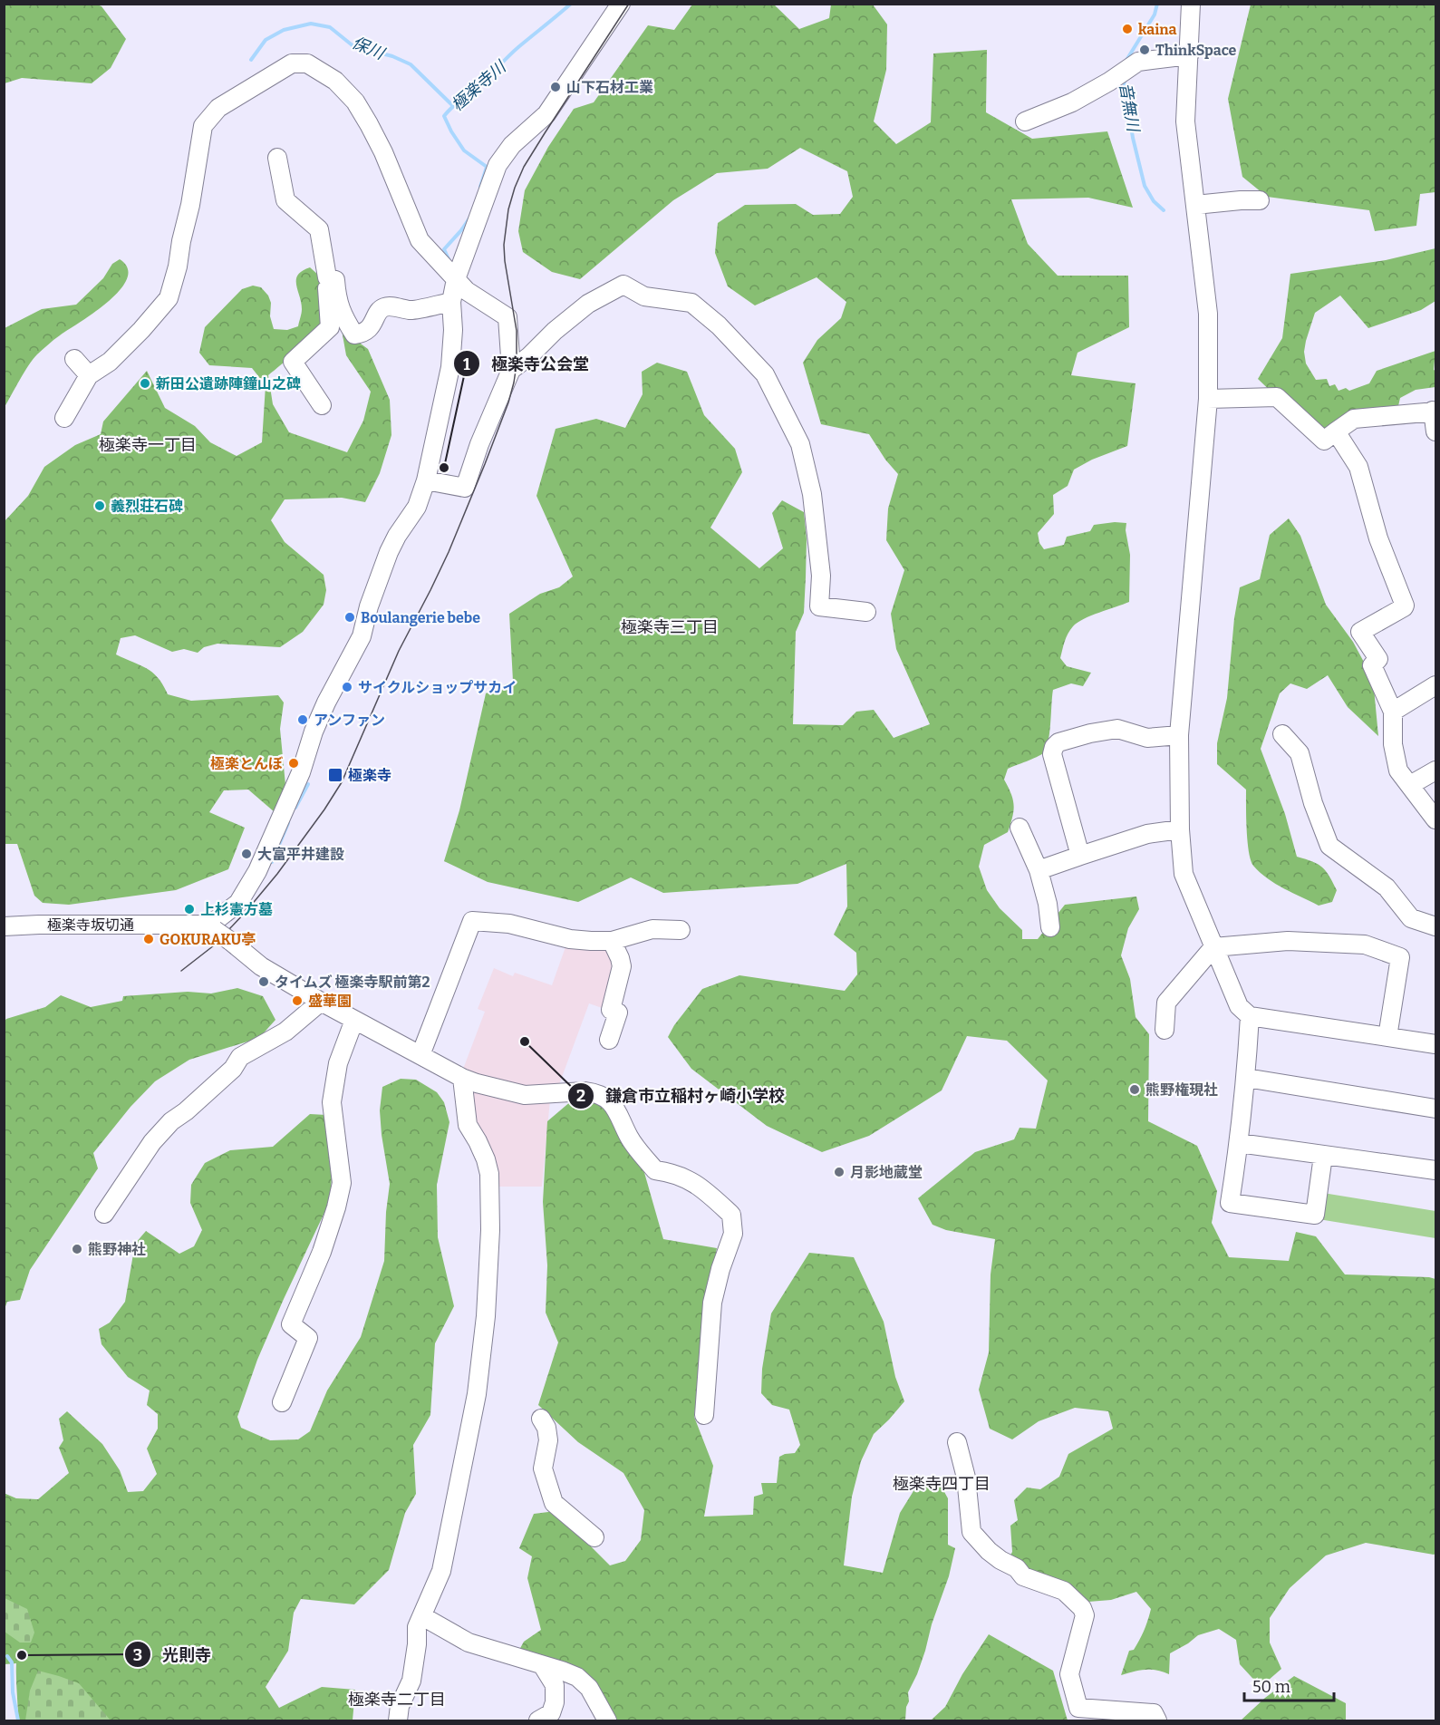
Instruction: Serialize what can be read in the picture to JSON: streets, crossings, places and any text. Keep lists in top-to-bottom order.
{
  "streets": {
    "street": ["極楽寺坂切通"]
  },
  "districts": [
    "極楽寺一丁目",
    "極楽寺三丁目",
    "極楽寺四丁目",
    "極楽寺二丁目"
  ],
  "water": ["保川", "極楽寺川", "音無川"],
  "places": {
    "other": [
      "kaina",
      "ThinkSpace",
      "山下石材工業",
      "新田公遺跡陣鐘山之碑",
      "極楽寺公会堂",
      "義烈荘石碑",
      "Boulangerie bebe",
      "サイクルショップサカイ",
      "アンファン",
      "極楽とんぼ",
      "大富平井建設",
      "上杉憲方墓",
      "GOKURAKU亭",
      "タイムズ 極楽寺駅前第2",
      "盛華園",
      "鎌倉市立稲村ヶ崎小学校",
      "熊野権現社",
      "月影地蔵堂",
      "熊野神社",
      "光則寺"
    ],
    "transit": ["極楽寺"]
  },
  "scale_bar": "50 m"
}
